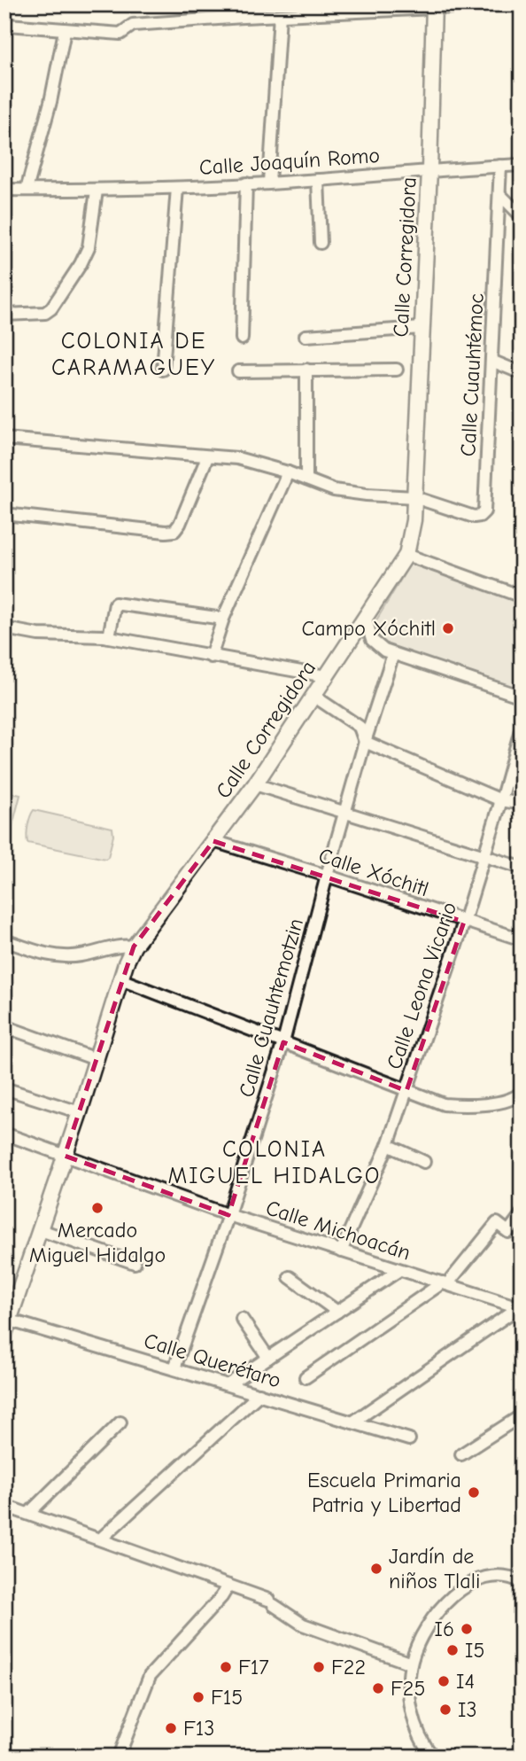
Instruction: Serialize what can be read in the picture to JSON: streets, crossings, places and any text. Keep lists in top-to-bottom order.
{
  "streets": {
    "street": [
      "Calle Joaquín Romo",
      "Calle Corregidora",
      "Calle Cuauhtémoc",
      "Calle Xóchitl",
      "Calle Leona Vicario",
      "Calle Cuauhtemotzin",
      "Calle Michoacán",
      "Calle Querétaro"
    ]
  },
  "crossings": [
    ["Calle Joaquín Romo", "Calle Corregidora"],
    ["Calle Joaquín Romo", "Calle Cuauhtémoc"],
    ["Calle Corregidora", "Calle Cuauhtémoc"],
    ["Calle Corregidora", "Calle Xóchitl"],
    ["Calle Corregidora", "Calle Michoacán"],
    ["Calle Corregidora", "Calle Querétaro"],
    ["Calle Xóchitl", "Calle Leona Vicario"],
    ["Calle Xóchitl", "Calle Cuauhtemotzin"],
    ["Calle Leona Vicario", "Calle Michoacán"],
    ["Calle Cuauhtemotzin", "Calle Michoacán"],
    ["Calle Cuauhtemotzin", "Calle Querétaro"]
  ],
  "districts": ["COLONIA DE CARAMAGUEY", "COLONIA MIGUEL HIDALGO"],
  "places": [
    "Campo Xóchitl",
    "Mercado Miguel Hidalgo",
    "Escuela Primaria Patria y Libertad",
    "Jardín de niños Tlali",
    "I6",
    "I5",
    "F17",
    "F22",
    "I4",
    "F25",
    "F15",
    "I3",
    "F13"
  ]
}
